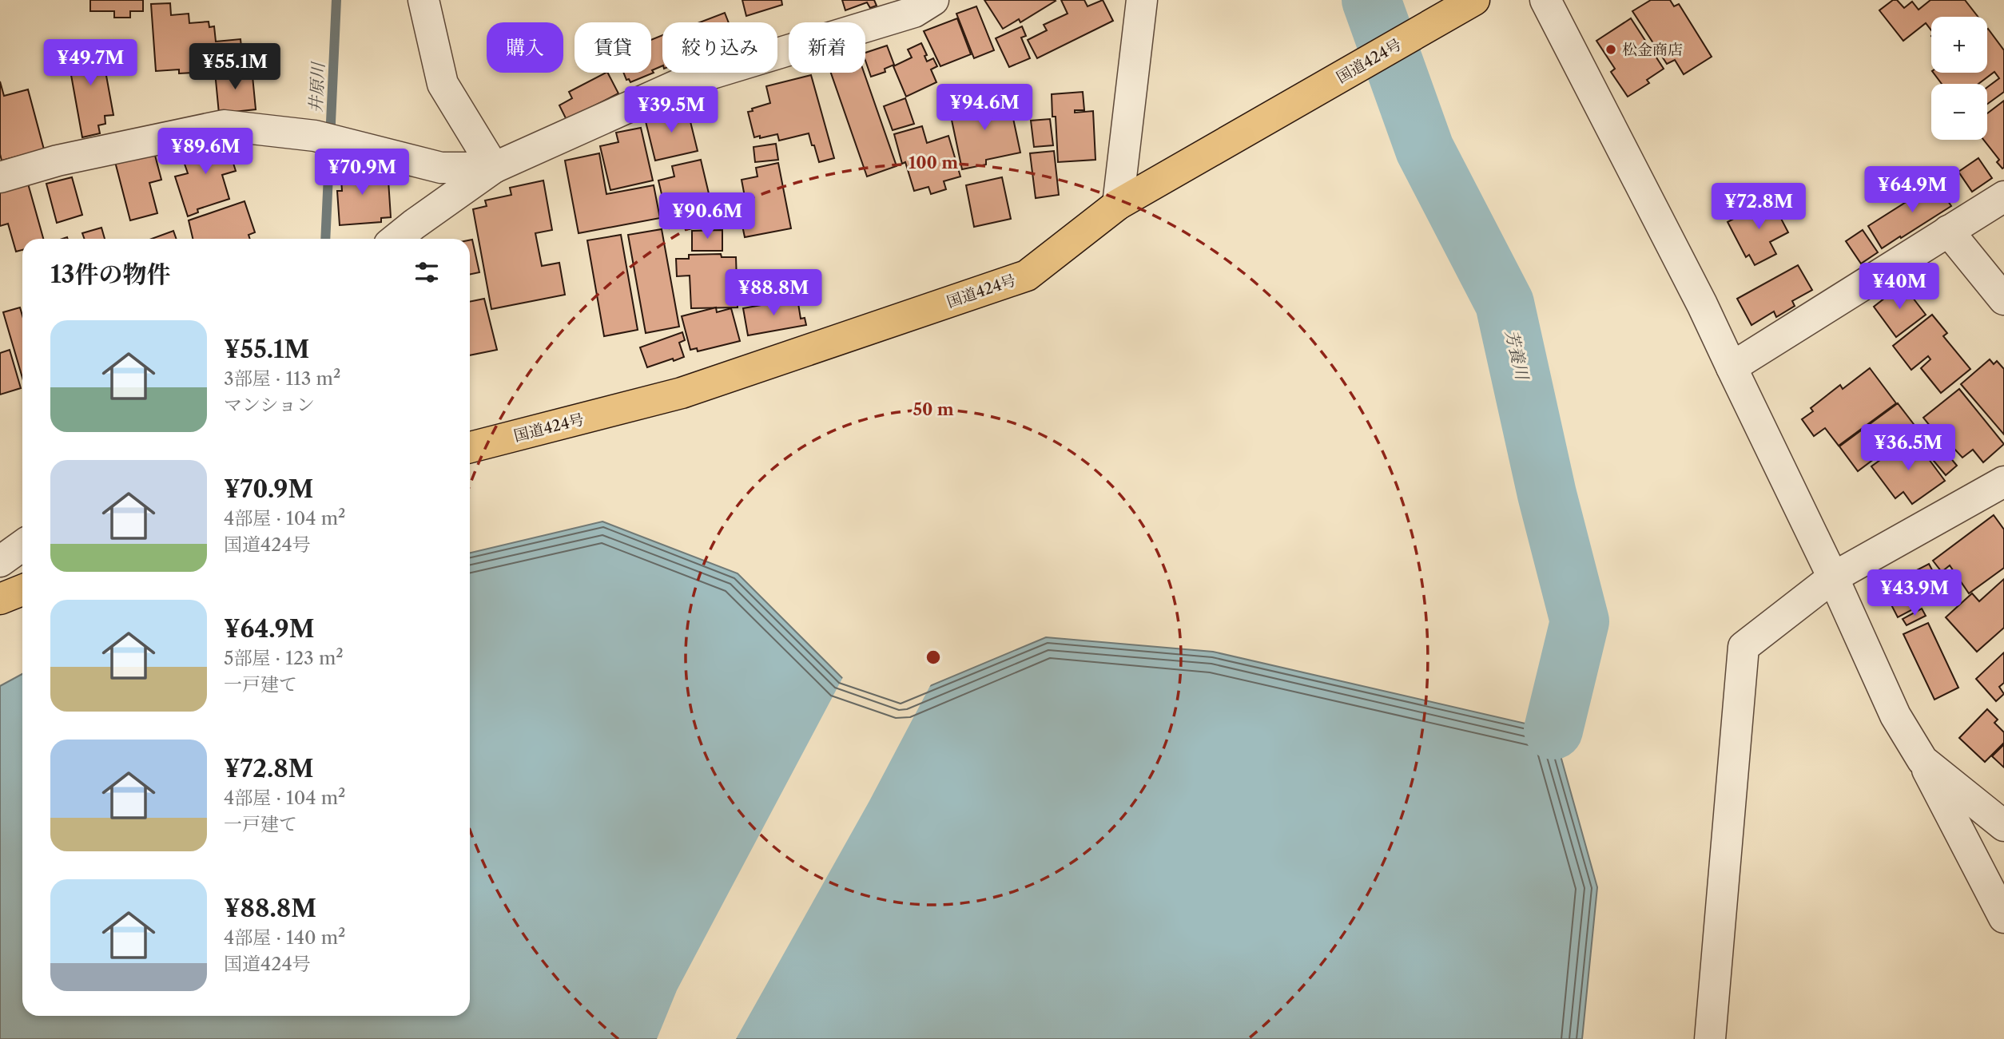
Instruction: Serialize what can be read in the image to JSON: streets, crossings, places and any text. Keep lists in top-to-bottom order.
{
  "streets": {
    "highway": ["国道424号"]
  },
  "water": ["井原川", "芳養川"],
  "places": ["松金商店"],
  "page": {
    "map_buttons": ["+", "−"],
    "chip": [
      "購入",
      "賃貸",
      "絞り込み",
      "新着"
    ],
    "price": [
      "¥49.7M",
      "¥55.1M",
      "¥94.6M",
      "¥39.5M",
      "¥89.6M",
      "¥70.9M",
      "¥64.9M",
      "¥72.8M",
      "¥90.6M",
      "¥40M",
      "¥88.8M",
      "¥36.5M",
      "¥43.9M"
    ],
    "heading": "13件の物件",
    "list": [
      {
        "name": "¥55.1M",
        "note": "3部屋 · 113 m² · マンション"
      },
      {
        "name": "¥70.9M",
        "note": "4部屋 · 104 m² · 国道424号"
      },
      {
        "name": "¥64.9M",
        "note": "5部屋 · 123 m² · 一戸建て"
      },
      {
        "name": "¥72.8M",
        "note": "4部屋 · 104 m² · 一戸建て"
      },
      {
        "name": "¥88.8M",
        "note": "4部屋 · 140 m² · 国道424号"
      }
    ]
  },
  "rings": ["100 m", "50 m"]
}
